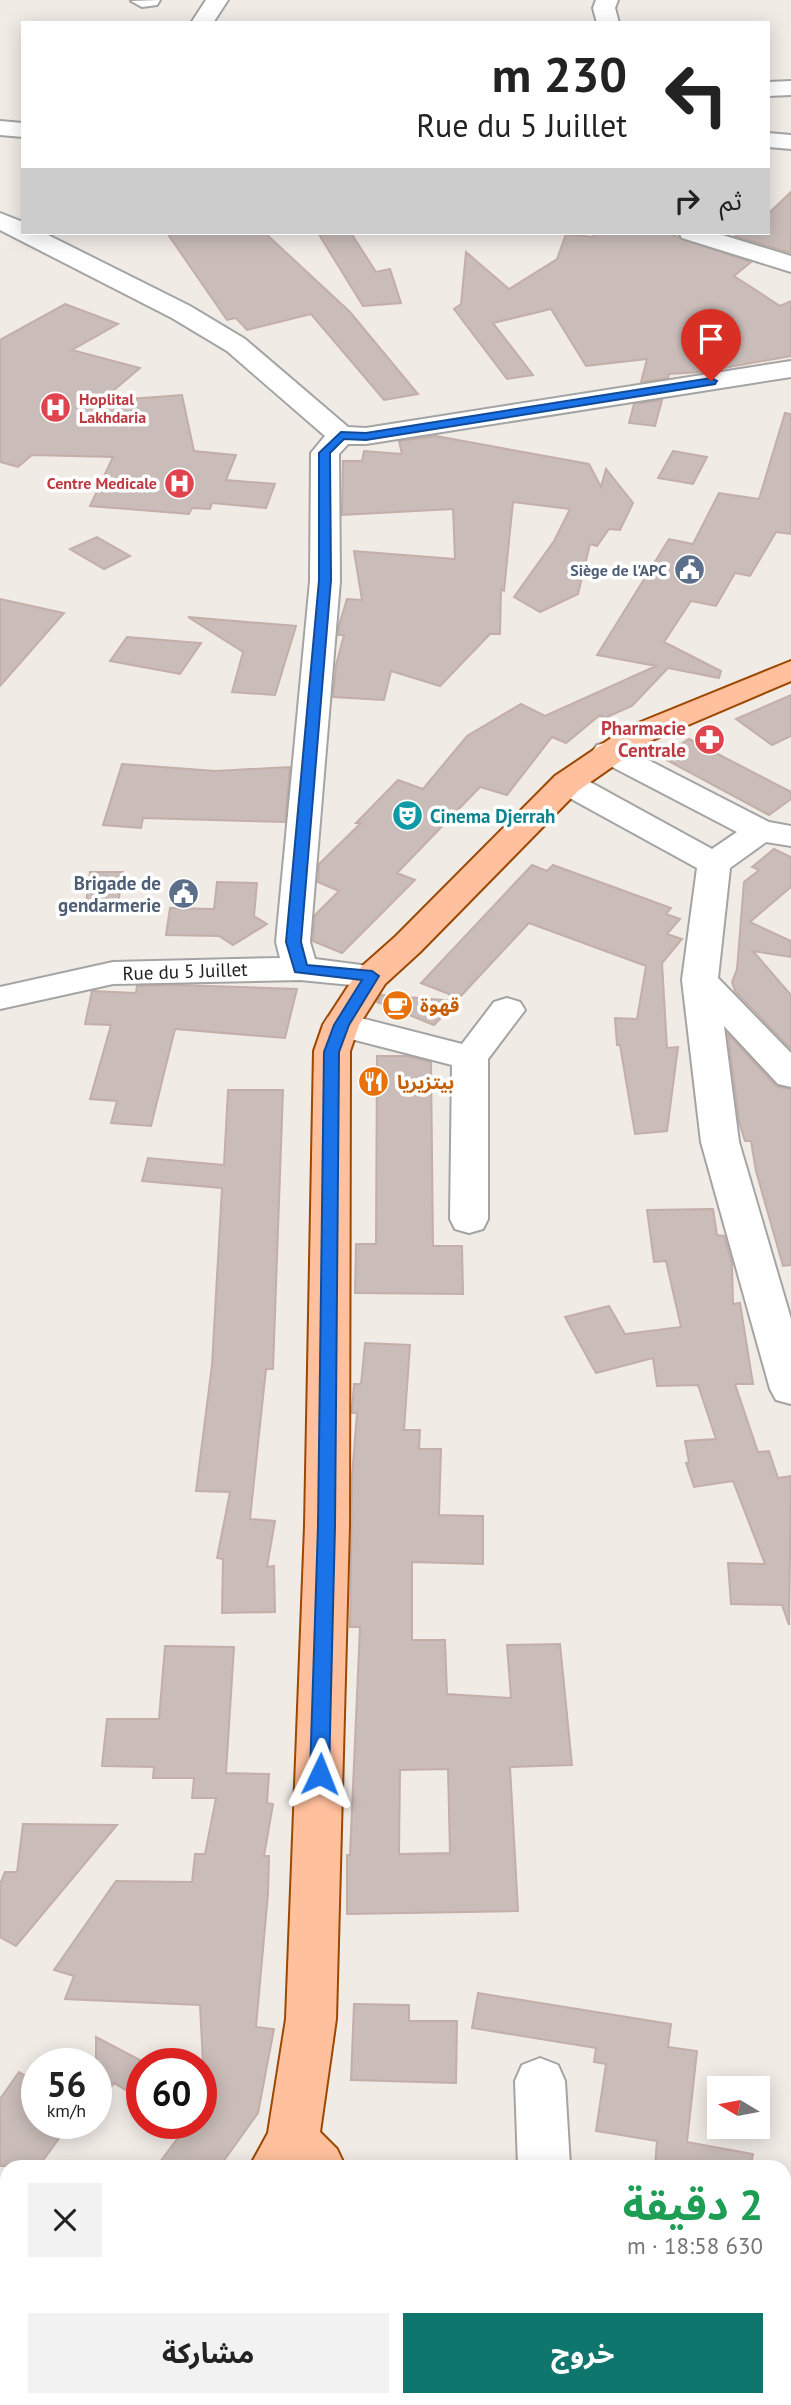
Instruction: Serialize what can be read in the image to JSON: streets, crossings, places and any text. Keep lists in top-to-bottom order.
{
  "streets": {
    "street": ["Rue du 5 Juillet"]
  },
  "places": {
    "hospital": ["Hoplital Lakhdaria", "Centre Medicale"],
    "public building": ["Siège de l'APC", "Brigade de gendarmerie"],
    "pharmacy": ["Pharmacie Centrale"],
    "theatre": ["Cinema Djerrah"],
    "cafe": ["قهوة"],
    "restaurant": ["بيتزيريا"]
  },
  "north": "left",
  "page": {
    "turn": ["230 m", "Rue du 5 Juillet"],
    "then": "ثم",
    "speed": "56 km/h",
    "limit": "60",
    "heading": ["2 دقيقة", "630 m · 18:58"],
    "buttons": ["خروج", "مشاركة"]
  }
}
